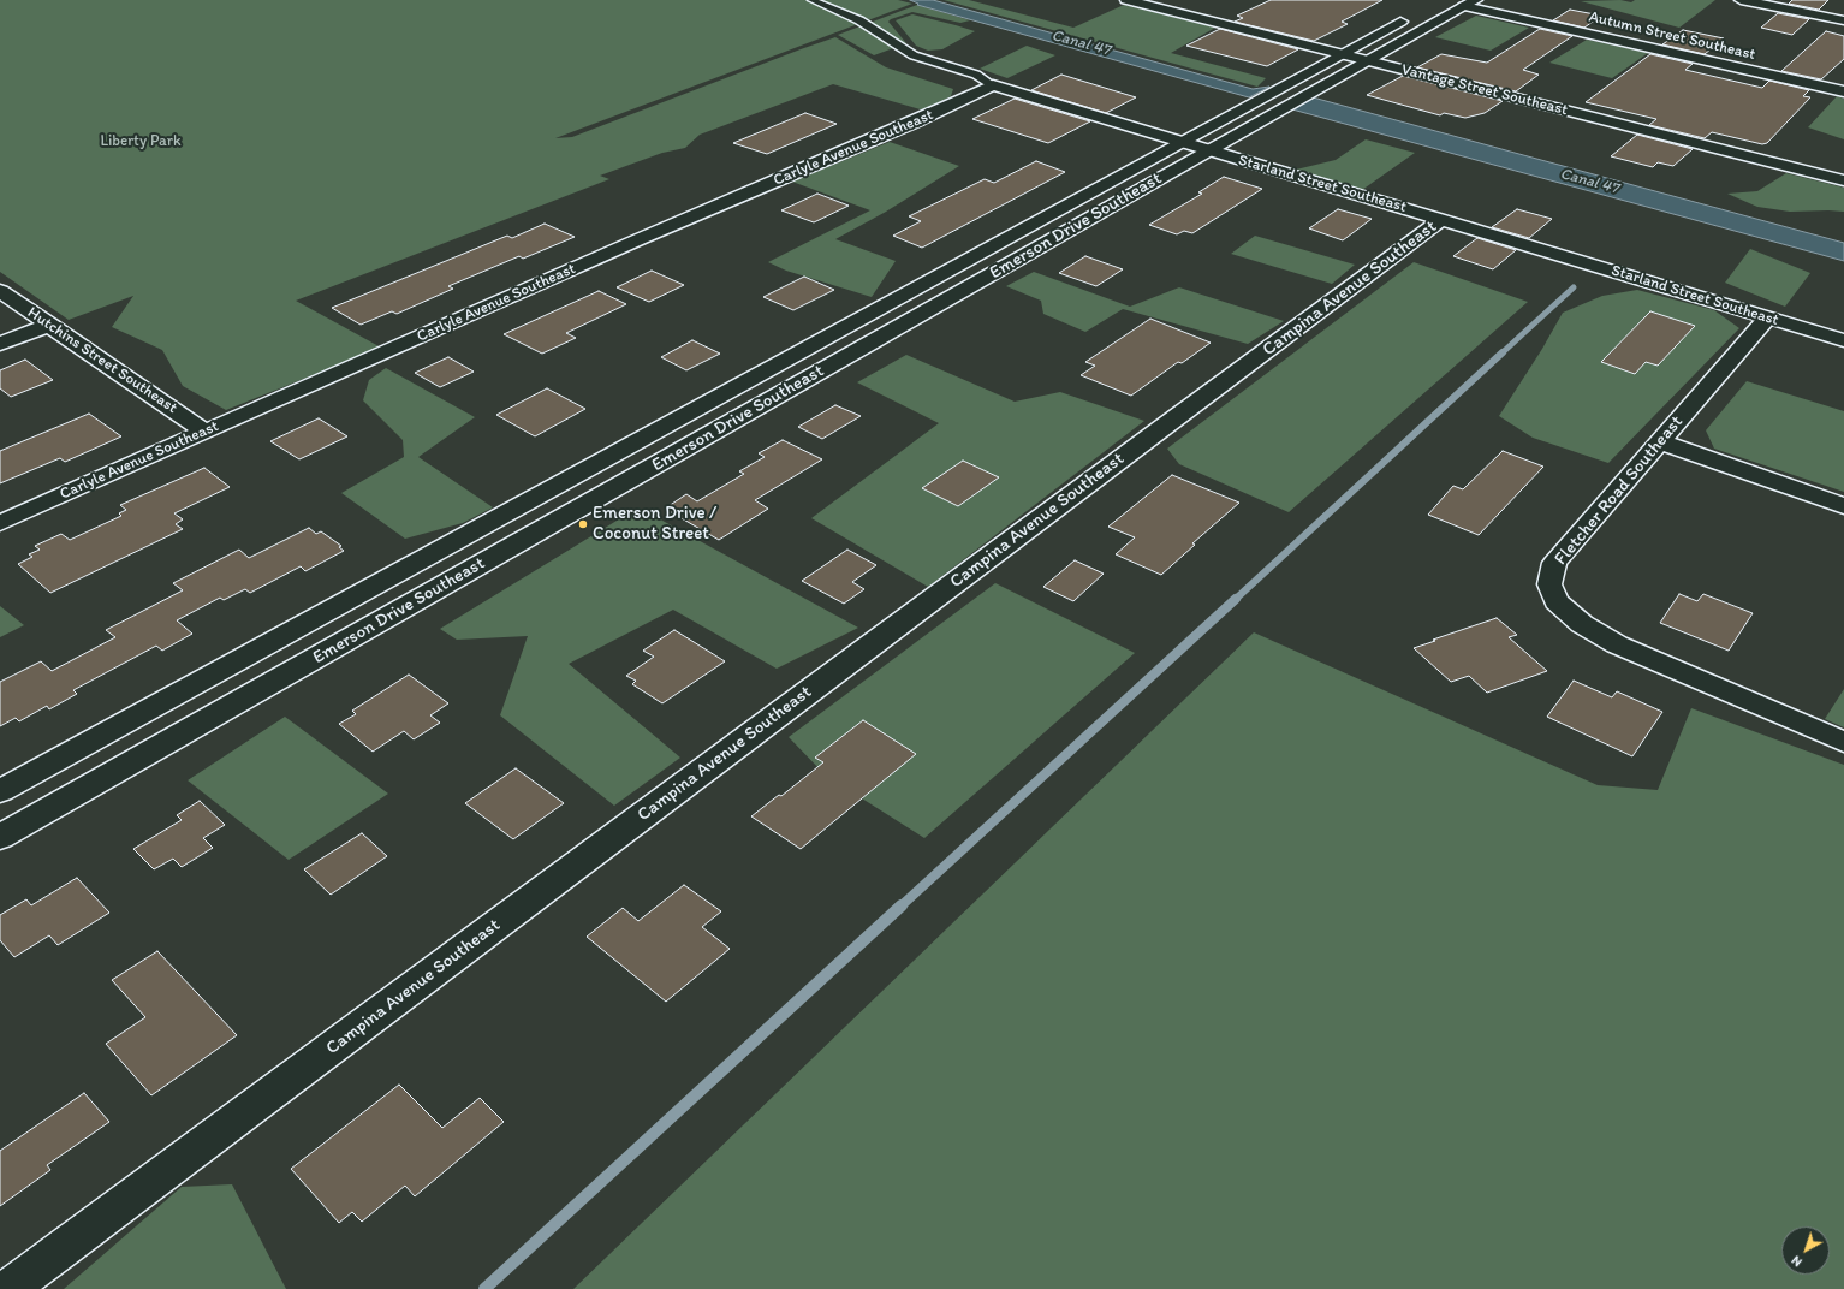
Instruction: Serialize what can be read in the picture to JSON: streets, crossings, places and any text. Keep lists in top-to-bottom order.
{
  "streets": {
    "street": [
      "Autumn Street Southeast",
      "Vantage Street Southeast",
      "Carlyle Avenue Southeast",
      "Starland Street Southeast",
      "Emerson Drive Southeast",
      "Campina Avenue Southeast",
      "Hutchins Street Southeast",
      "Fletcher Road Southeast"
    ]
  },
  "crossings": [
    ["Autumn Street Southeast", "Emerson Drive Southeast"],
    ["Vantage Street Southeast", "Emerson Drive Southeast"],
    ["Carlyle Avenue Southeast", "Starland Street Southeast"],
    ["Carlyle Avenue Southeast", "Hutchins Street Southeast"],
    ["Starland Street Southeast", "Emerson Drive Southeast"],
    ["Starland Street Southeast", "Campina Avenue Southeast"],
    ["Starland Street Southeast", "Fletcher Road Southeast"]
  ],
  "water": ["Canal 47"],
  "parks": ["Liberty Park"],
  "places": ["Emerson Drive / Coconut Street"],
  "north": "bottom left"
}
